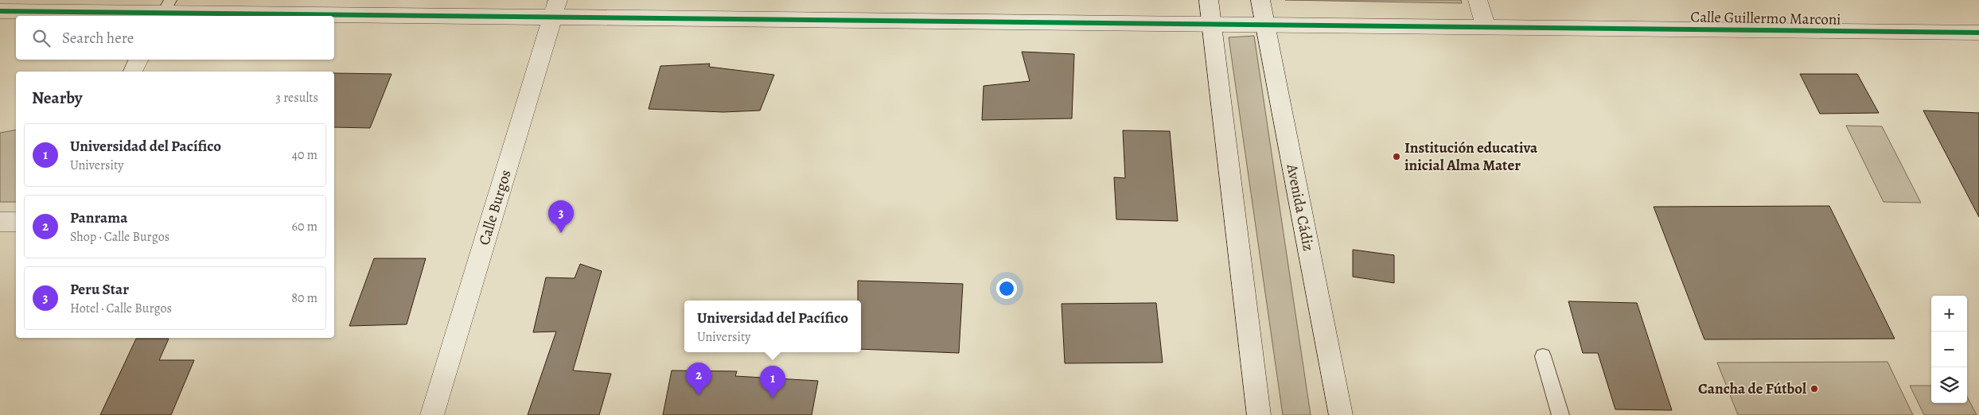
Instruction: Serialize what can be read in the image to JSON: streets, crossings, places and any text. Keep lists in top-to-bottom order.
{
  "streets": {
    "street": ["Calle Guillermo Marconi", "Calle Burgos", "Avenida Cádiz"]
  },
  "crossings": [
    ["Calle Guillermo Marconi", "Calle Burgos"],
    ["Calle Guillermo Marconi", "Avenida Cádiz"]
  ],
  "places": ["Institución educativa inicial Alma Mater", "Cancha de Fútbol"],
  "page": {
    "search": "Search here",
    "heading": ["Nearby", "3 results"],
    "list": [
      {
        "mark": "1",
        "name": "Universidad del Pacífico",
        "note": "University",
        "value": "40 m"
      },
      {
        "mark": "2",
        "name": "Panrama",
        "note": "Shop · Calle Burgos",
        "value": "60 m"
      },
      {
        "mark": "3",
        "name": "Peru Star",
        "note": "Hotel · Calle Burgos",
        "value": "80 m"
      }
    ],
    "pins": ["3", "2", "1"],
    "map_buttons": ["+", "−"],
    "popup": ["Universidad del Pacífico", "University"]
  }
}
